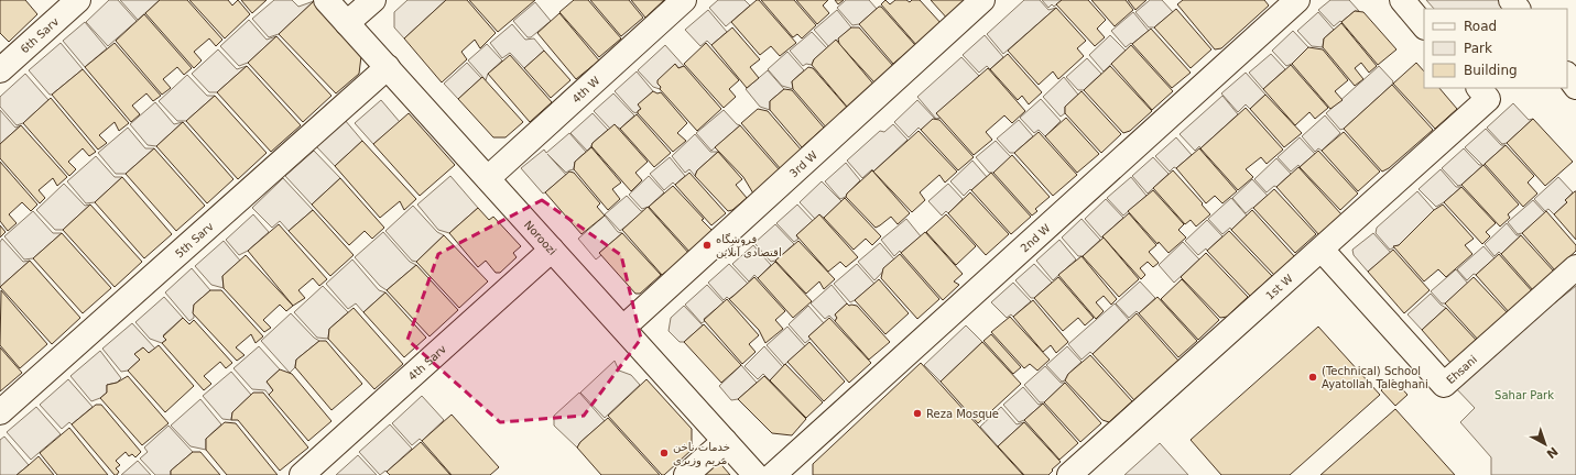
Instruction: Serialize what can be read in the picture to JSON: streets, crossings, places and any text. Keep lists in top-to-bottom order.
{
  "streets": {
    "main road": [
      "6th Sarv",
      "4th W",
      "3rd W",
      "Noroozi",
      "2nd W",
      "5th Sarv",
      "1st W",
      "4th Sarv",
      "Ehsani"
    ]
  },
  "crossings": [
    ["4th W", "Noroozi"],
    ["3rd W", "Noroozi"],
    ["Noroozi", "5th Sarv"],
    ["Noroozi", "4th Sarv"],
    ["1st W", "Ehsani"]
  ],
  "parks": ["Sahar Park"],
  "places": [
    "فروشگاه اقتصادی آنلاین",
    "(Technical) School Ayatollah Taleghani",
    "Reza Mosque",
    "خدمات ناخن مریم وزیری"
  ],
  "legend": ["Road", "Park", "Building"],
  "north": "bottom right"
}
